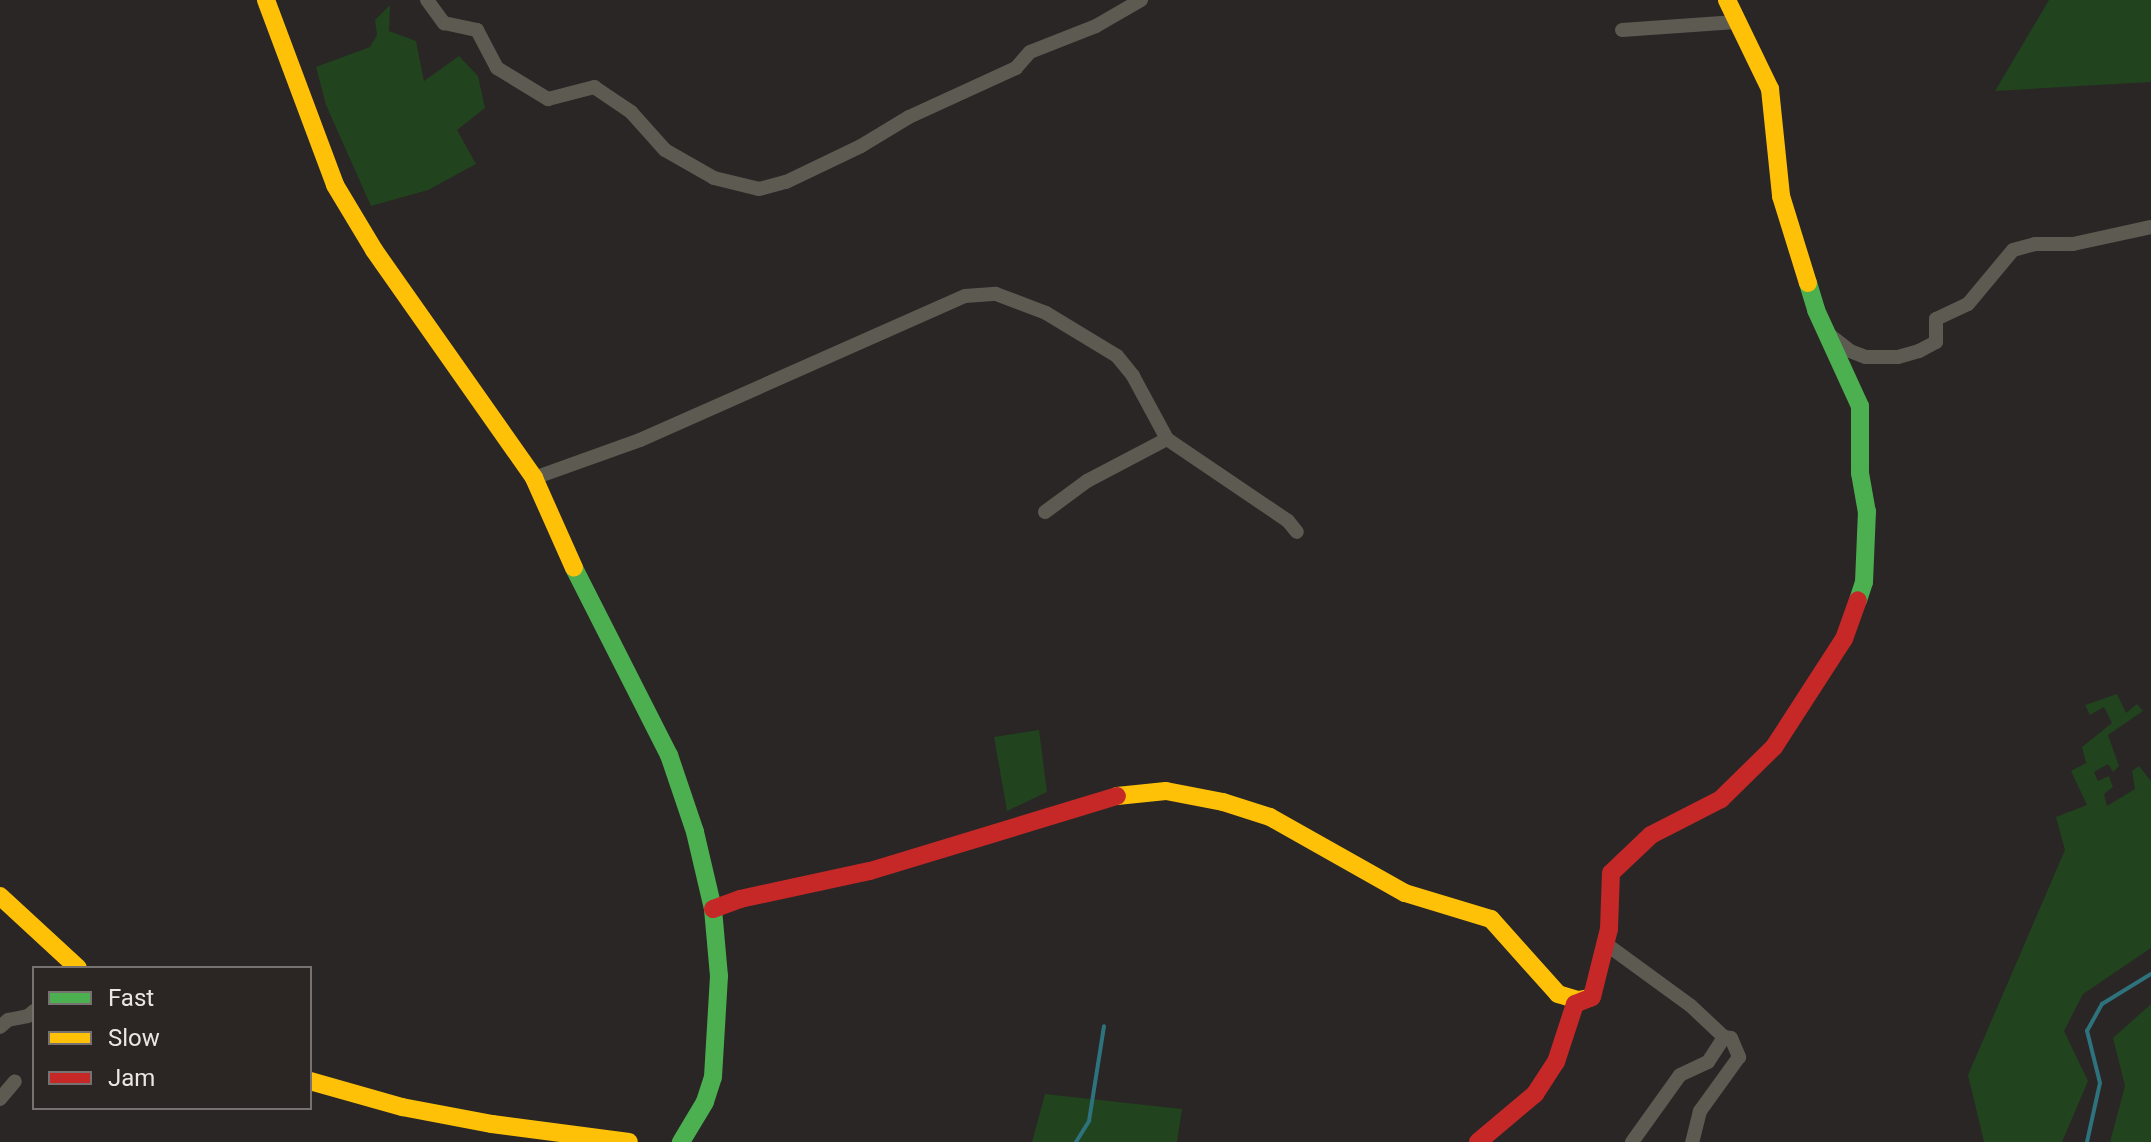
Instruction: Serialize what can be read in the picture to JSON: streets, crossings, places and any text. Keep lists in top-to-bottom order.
{
  "legend": ["Fast", "Slow", "Jam"]
}
